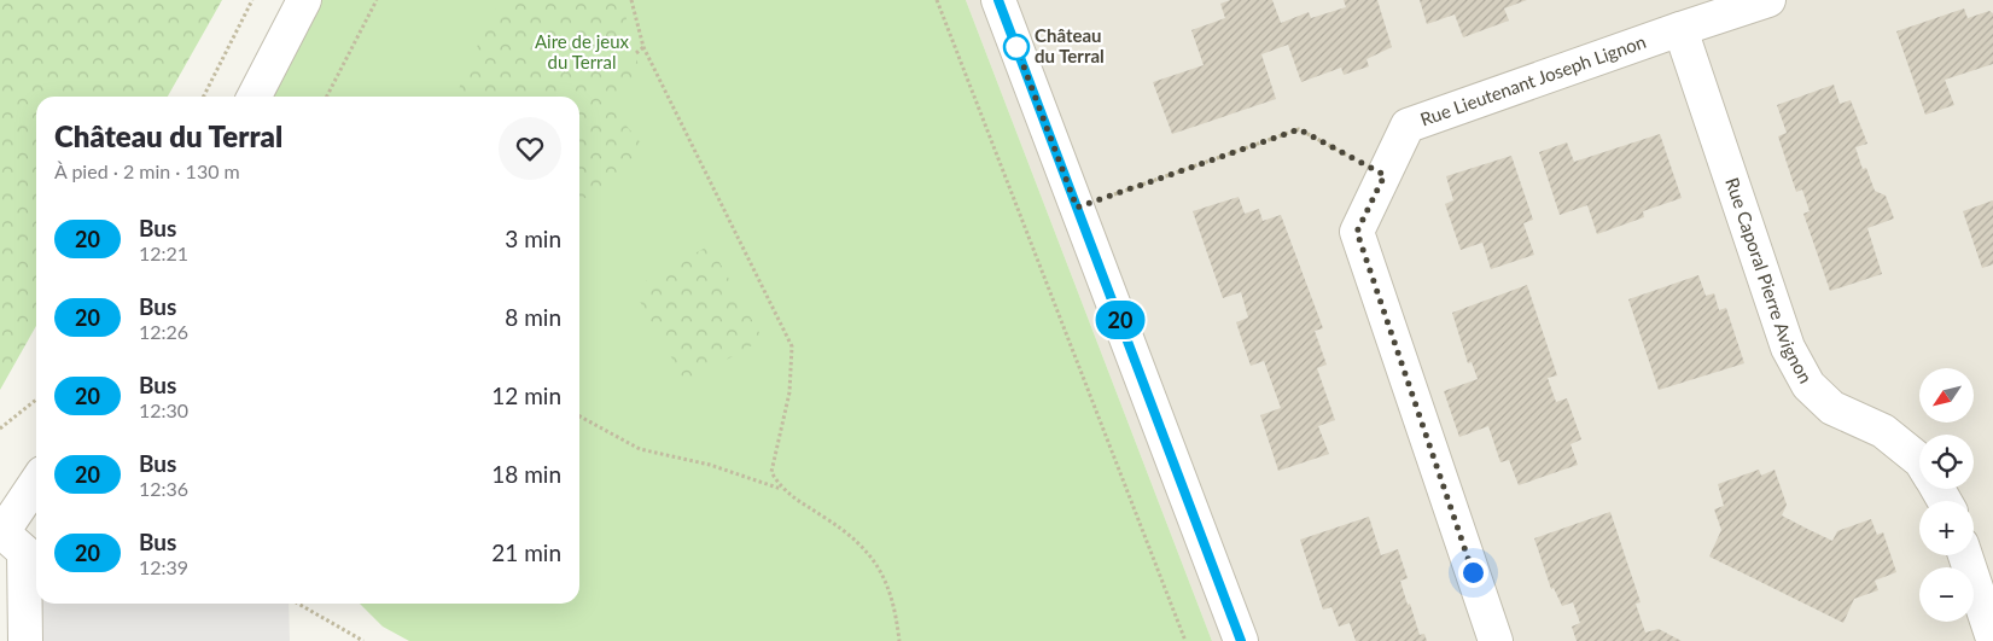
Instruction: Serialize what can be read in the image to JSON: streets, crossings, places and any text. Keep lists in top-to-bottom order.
{
  "streets": {
    "street": ["Rue Lieutenant Joseph Lignon", "Rue Caporal Pierre Avignon"]
  },
  "crossings": [
    ["Rue Lieutenant Joseph Lignon", "Rue Caporal Pierre Avignon"]
  ],
  "parks": ["Aire de jeux du Terral"],
  "places": ["Château du Terral"],
  "lines": ["bus line 20"],
  "north": "bottom left",
  "page": {
    "on_map": "20",
    "heading": ["Château du Terral", "À pied · 2 min · 130 m"],
    "list": [
      {
        "mark": "20",
        "name": "Bus",
        "note": "12:21",
        "value": "3 min"
      },
      {
        "mark": "20",
        "name": "Bus",
        "note": "12:26",
        "value": "8 min"
      },
      {
        "mark": "20",
        "name": "Bus",
        "note": "12:30",
        "value": "12 min"
      },
      {
        "mark": "20",
        "name": "Bus",
        "note": "12:36",
        "value": "18 min"
      },
      {
        "mark": "20",
        "name": "Bus",
        "note": "12:39",
        "value": "21 min"
      }
    ],
    "map_buttons": ["+", "−"]
  }
}
